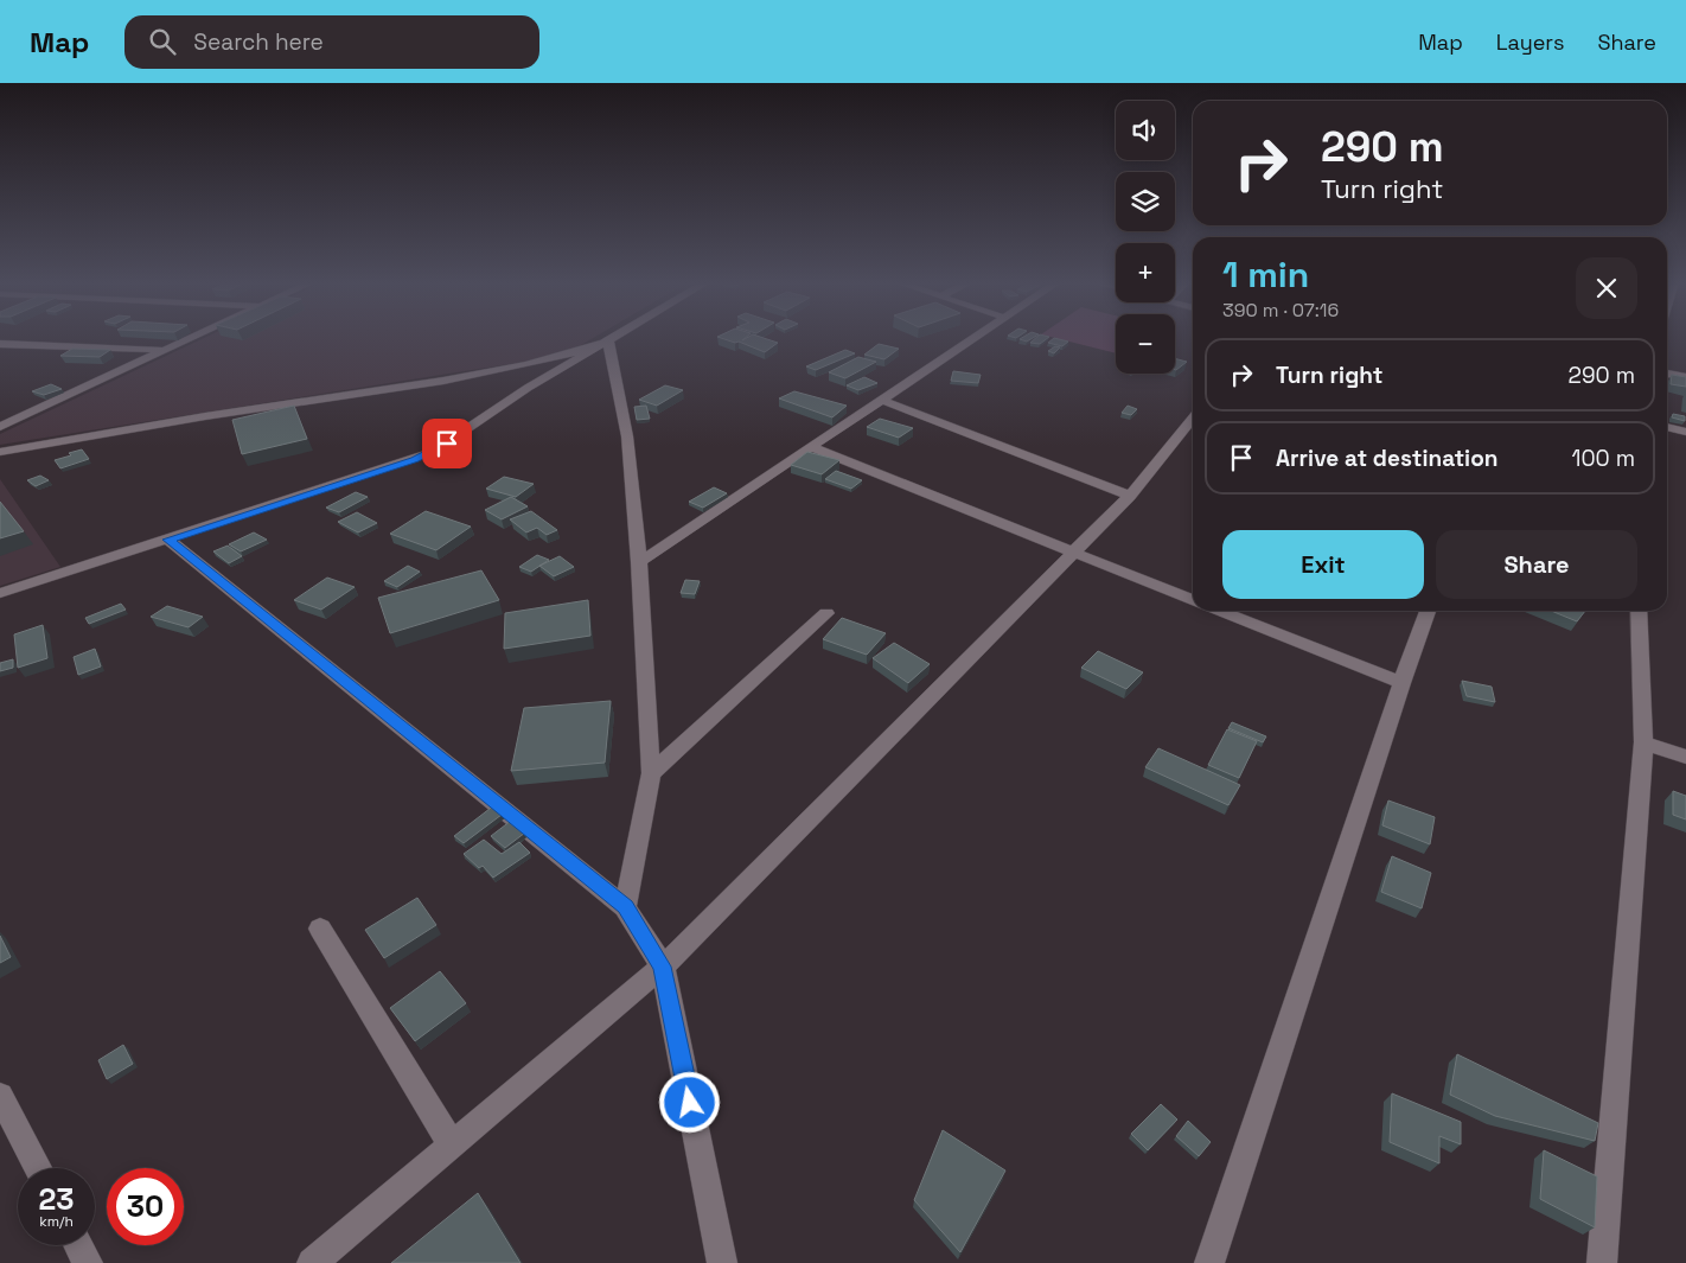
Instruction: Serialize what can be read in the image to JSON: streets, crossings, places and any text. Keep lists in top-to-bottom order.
{
  "page": {
    "header": "Map",
    "search": "Search here",
    "nav": ["Map", "Layers", "Share"],
    "map_buttons": ["+", "−"],
    "turn": ["290 m", "Turn right"],
    "heading": ["1 min", "390 m · 07:16"],
    "list": [
      {
        "name": "Turn right",
        "value": "290 m"
      },
      {
        "name": "Arrive at destination",
        "value": "100 m"
      }
    ],
    "buttons": ["Exit", "Share"],
    "speed": "23 km/h",
    "limit": "30"
  }
}
